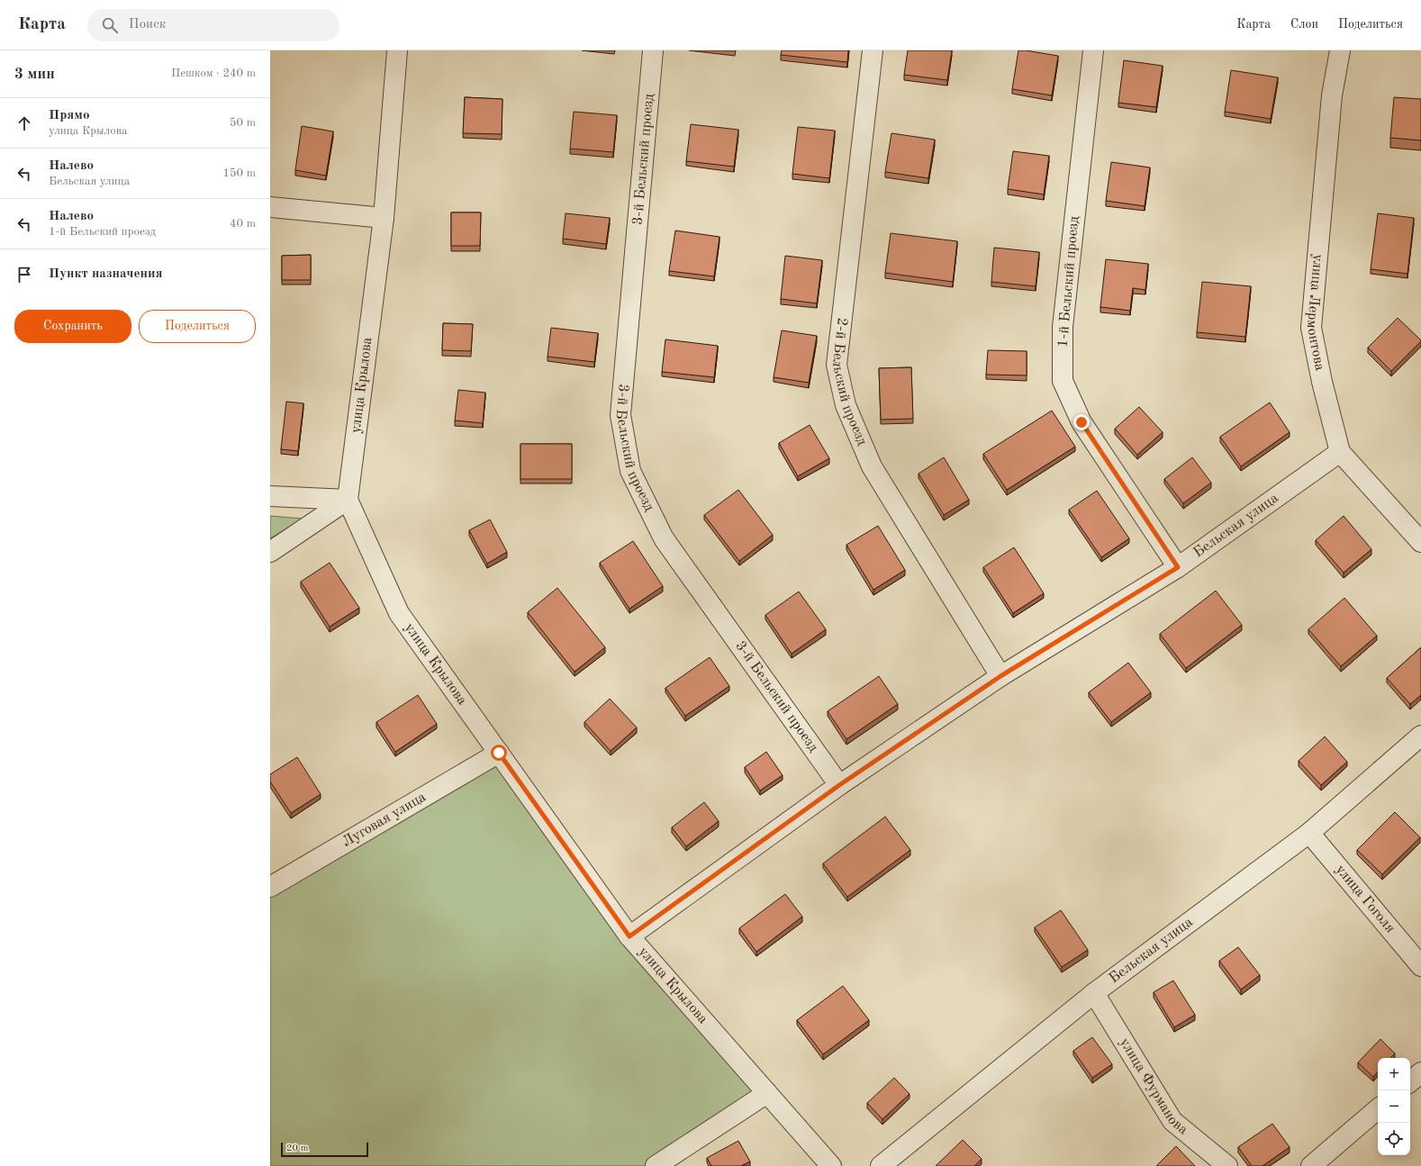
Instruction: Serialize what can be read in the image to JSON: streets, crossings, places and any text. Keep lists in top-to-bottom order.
{
  "streets": {
    "street": [
      "3-й Бельский проезд",
      "1-й Бельский проезд",
      "улица Лермонтова",
      "2-й Бельский проезд",
      "улица Крылова",
      "Бельская улица",
      "Луговая улица",
      "улица Гоголя",
      "улица Фурманова"
    ]
  },
  "crossings": [
    ["3-й Бельский проезд", "Бельская улица"],
    ["1-й Бельский проезд", "Бельская улица"],
    ["улица Лермонтова", "Бельская улица"],
    ["2-й Бельский проезд", "Бельская улица"],
    ["улица Крылова", "Бельская улица"],
    ["улица Крылова", "Луговая улица"],
    ["Бельская улица", "улица Гоголя"],
    ["Бельская улица", "улица Фурманова"]
  ],
  "scale_bar": "20 m",
  "page": {
    "header": "Карта",
    "search": "Поиск",
    "nav": ["Карта", "Слои", "Поделиться"],
    "heading": ["3 мин", "Пешком · 240 m"],
    "list": [
      ["Прямо", "улица Крылова", "50 m"],
      ["Налево", "Бельская улица", "150 m"],
      ["Налево", "1-й Бельский проезд", "40 m"],
      "Пункт назначения"
    ],
    "buttons": ["Сохранить", "Поделиться"],
    "map_buttons": ["+", "−"],
    "scale": "20 m"
  }
}
